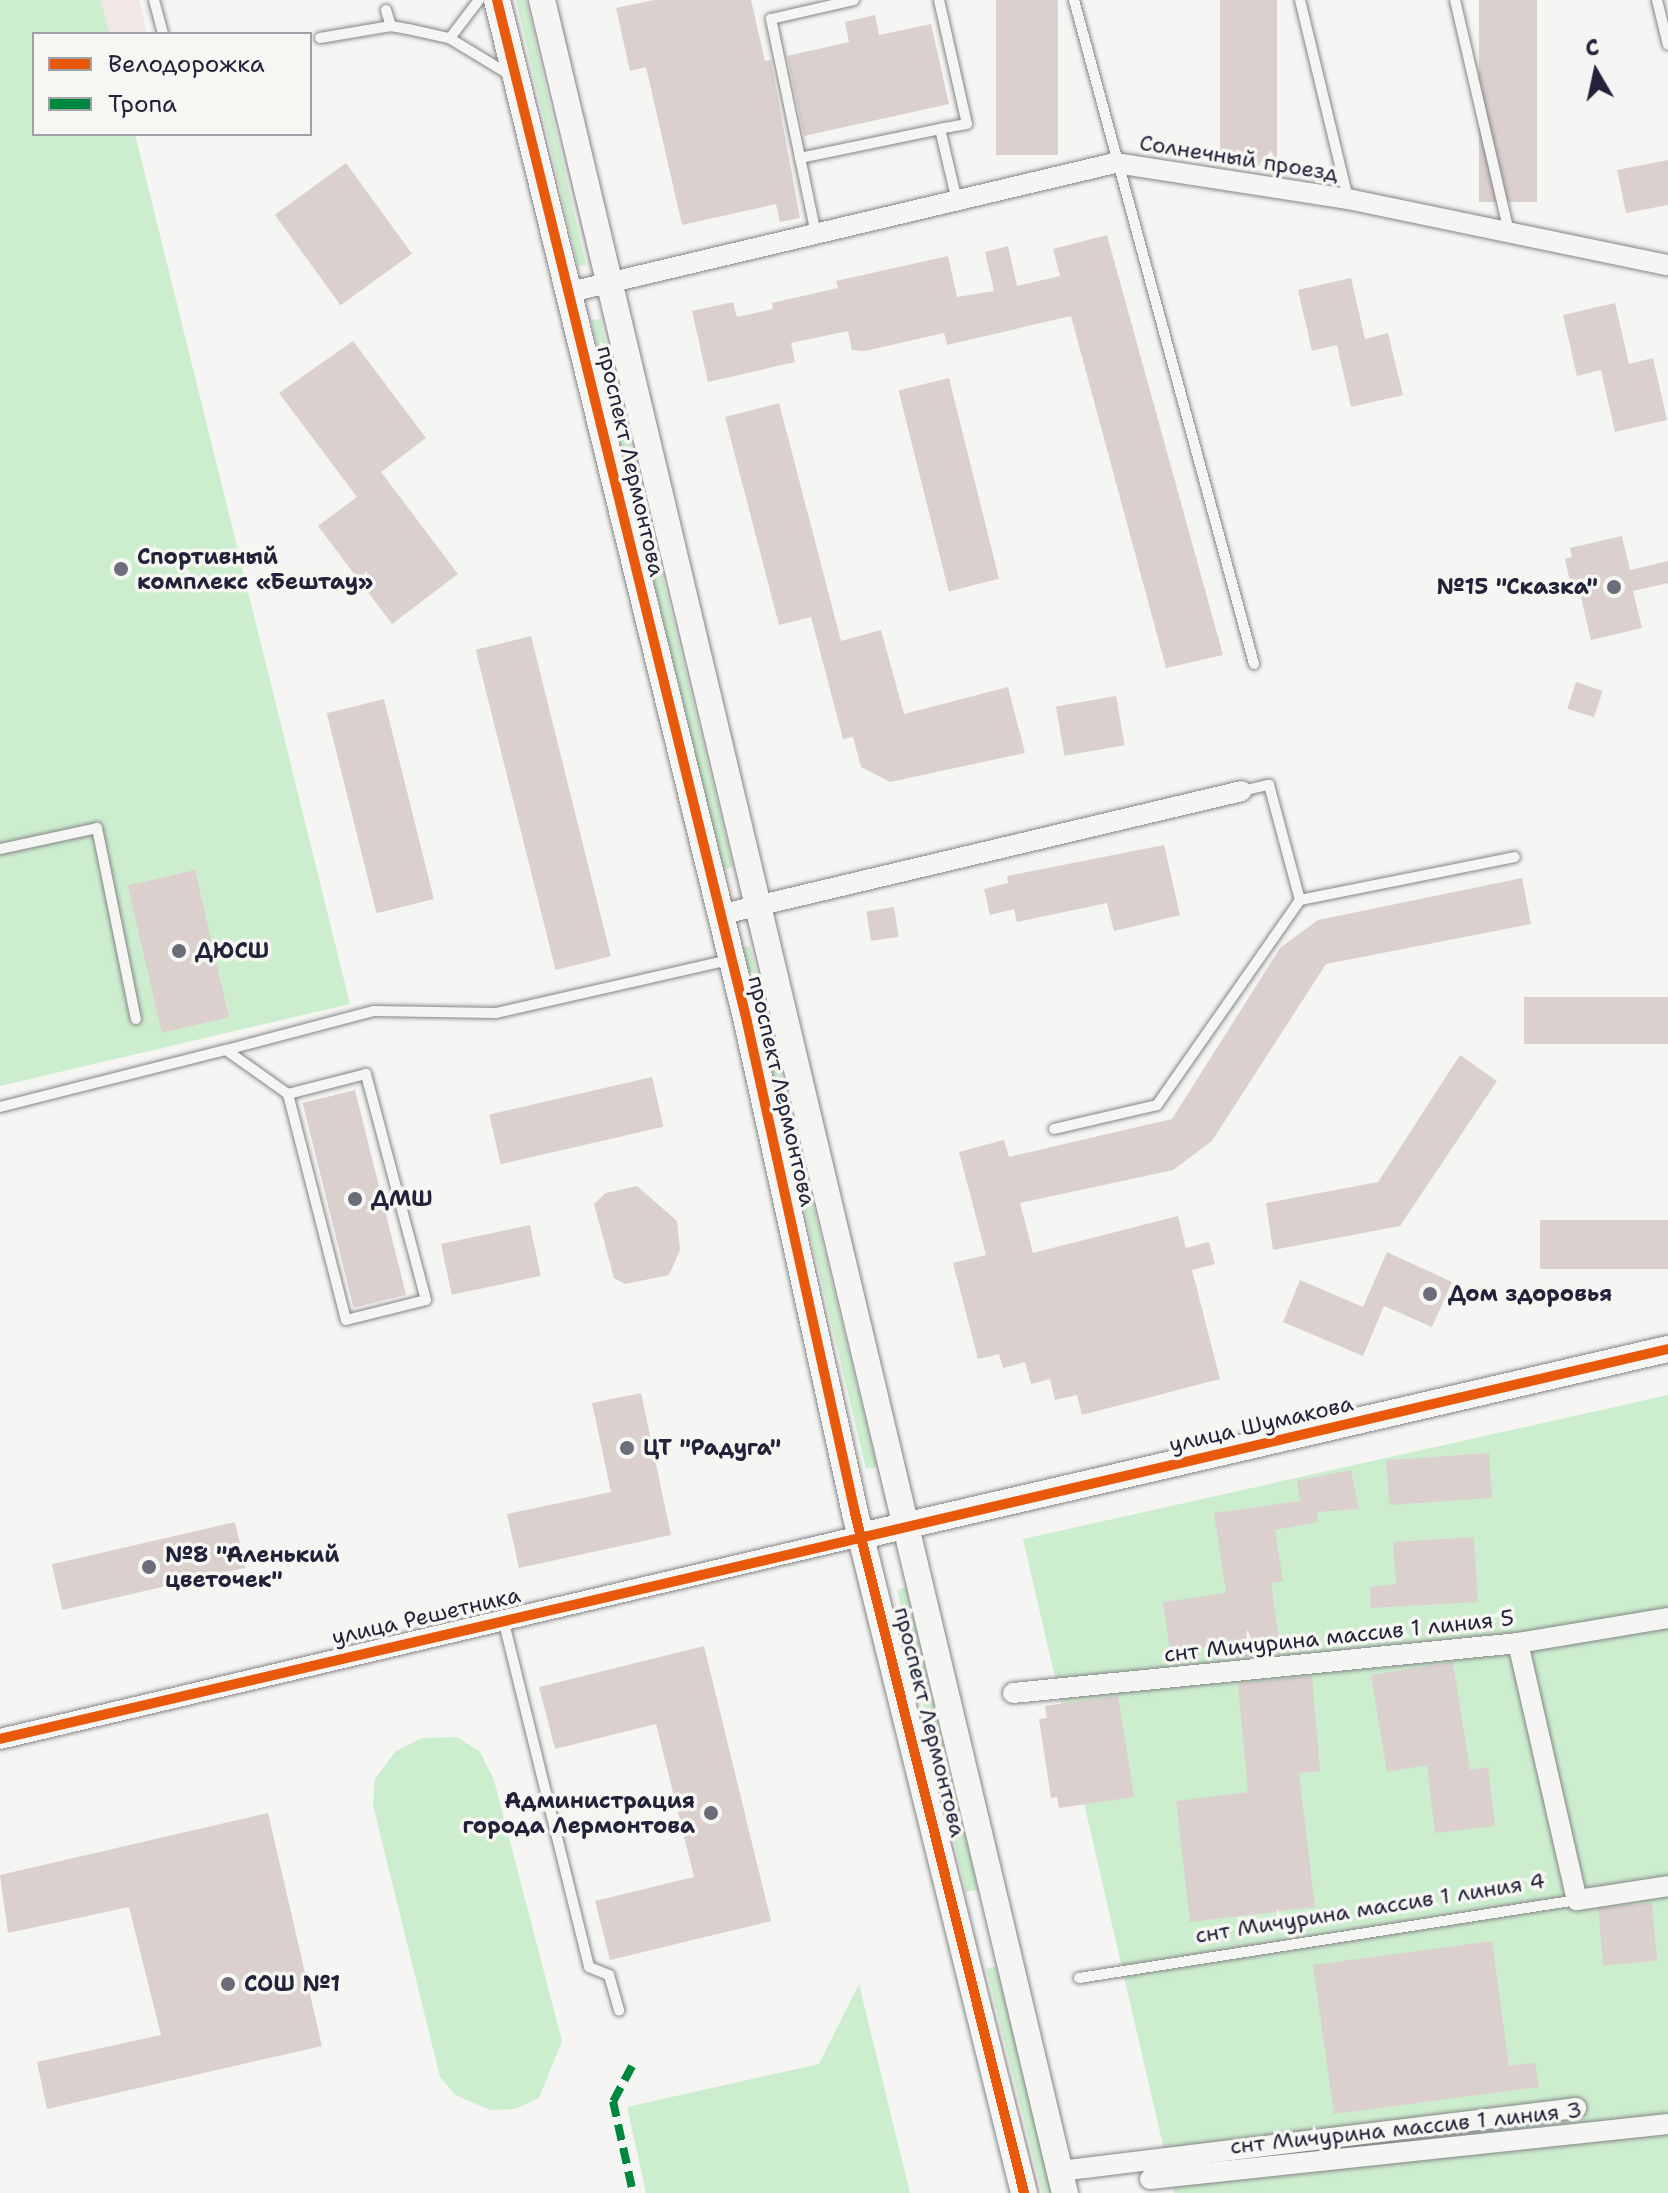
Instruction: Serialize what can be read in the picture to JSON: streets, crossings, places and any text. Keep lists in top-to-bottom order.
{
  "streets": {
    "street": [
      "Солнечный проезд",
      "проспект Лермонтова",
      "улица Шумакова",
      "улица Решетника",
      "снт Мичурина массив 1 линия 5",
      "снт Мичурина массив 1 линия 4",
      "снт Мичурина массив 1 линия 3"
    ]
  },
  "crossings": [
    ["Солнечный проезд", "проспект Лермонтова"],
    ["проспект Лермонтова", "улица Шумакова"],
    ["проспект Лермонтова", "улица Решетника"],
    ["улица Шумакова", "улица Решетника"]
  ],
  "places": [
    "Спортивный комплекс «Бештау»",
    "№15 \"Сказка\"",
    "ДЮСШ",
    "ДМШ",
    "Дом здоровья",
    "ЦТ \"Радуга\"",
    "№8 \"Аленький цветочек\"",
    "Администрация города Лермонтова",
    "СОШ №1"
  ],
  "legend": ["Велодорожка", "Тропа"],
  "north": "top"
}
